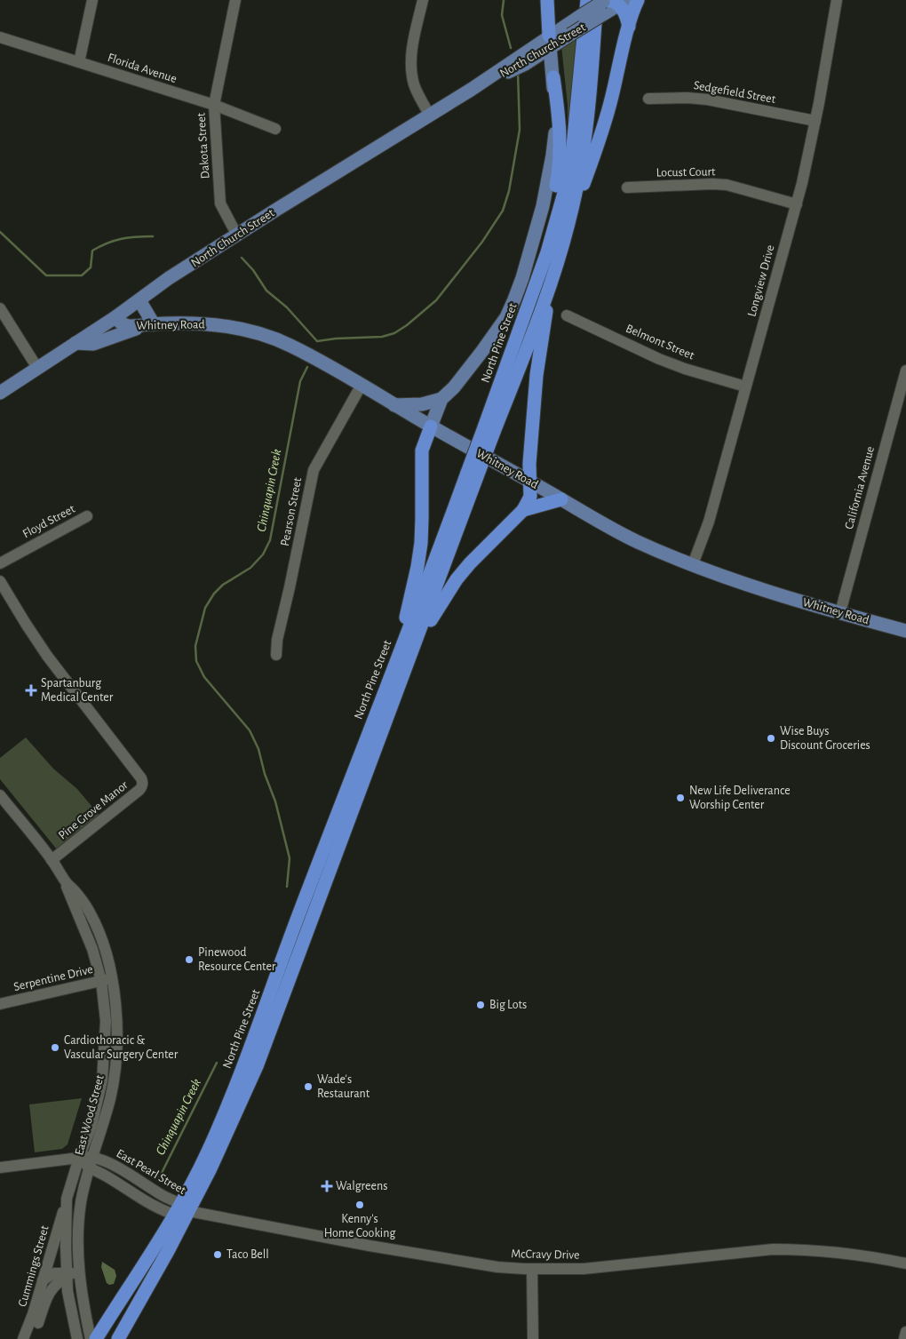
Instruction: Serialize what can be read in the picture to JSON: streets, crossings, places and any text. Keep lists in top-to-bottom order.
{
  "streets": {
    "highway": ["North Pine Street"],
    "main road": ["North Church Street", "Whitney Road"],
    "street": [
      "Florida Avenue",
      "Sedgefield Street",
      "Dakota Street",
      "Locust Court",
      "Longview Drive",
      "Belmont Street",
      "California Avenue",
      "Pearson Street",
      "Floyd Street",
      "Pine Grove Manor",
      "Serpentine Drive",
      "East Wood Street",
      "East Pearl Street",
      "McCravy Drive",
      "Cummings Street"
    ]
  },
  "crossings": [
    ["North Church Street", "Dakota Street"],
    ["North Church Street", "Whitney Road"],
    ["North Church Street", "North Pine Street"],
    ["Florida Avenue", "Dakota Street"],
    ["Sedgefield Street", "Longview Drive"],
    ["Locust Court", "Longview Drive"],
    ["Longview Drive", "Whitney Road"],
    ["Longview Drive", "Belmont Street"],
    ["Whitney Road", "California Avenue"],
    ["Whitney Road", "Pearson Street"],
    ["North Pine Street", "East Pearl Street"],
    ["North Pine Street", "McCravy Drive"],
    ["Pine Grove Manor", "East Wood Street"],
    ["Serpentine Drive", "East Wood Street"],
    ["East Wood Street", "East Pearl Street"],
    ["East Wood Street", "Cummings Street"],
    ["East Pearl Street", "McCravy Drive"]
  ],
  "water": ["Chinquapin Creek"],
  "places": {
    "health": ["Spartanburg Medical Center", "Walgreens"],
    "other": [
      "Wise Buys Discount Groceries",
      "New Life Deliverance Worship Center",
      "Pinewood Resource Center",
      "Big Lots",
      "Cardiothoracic & Vascular Surgery Center",
      "Wade's Restaurant",
      "Kenny's Home Cooking",
      "Taco Bell"
    ]
  }
}
